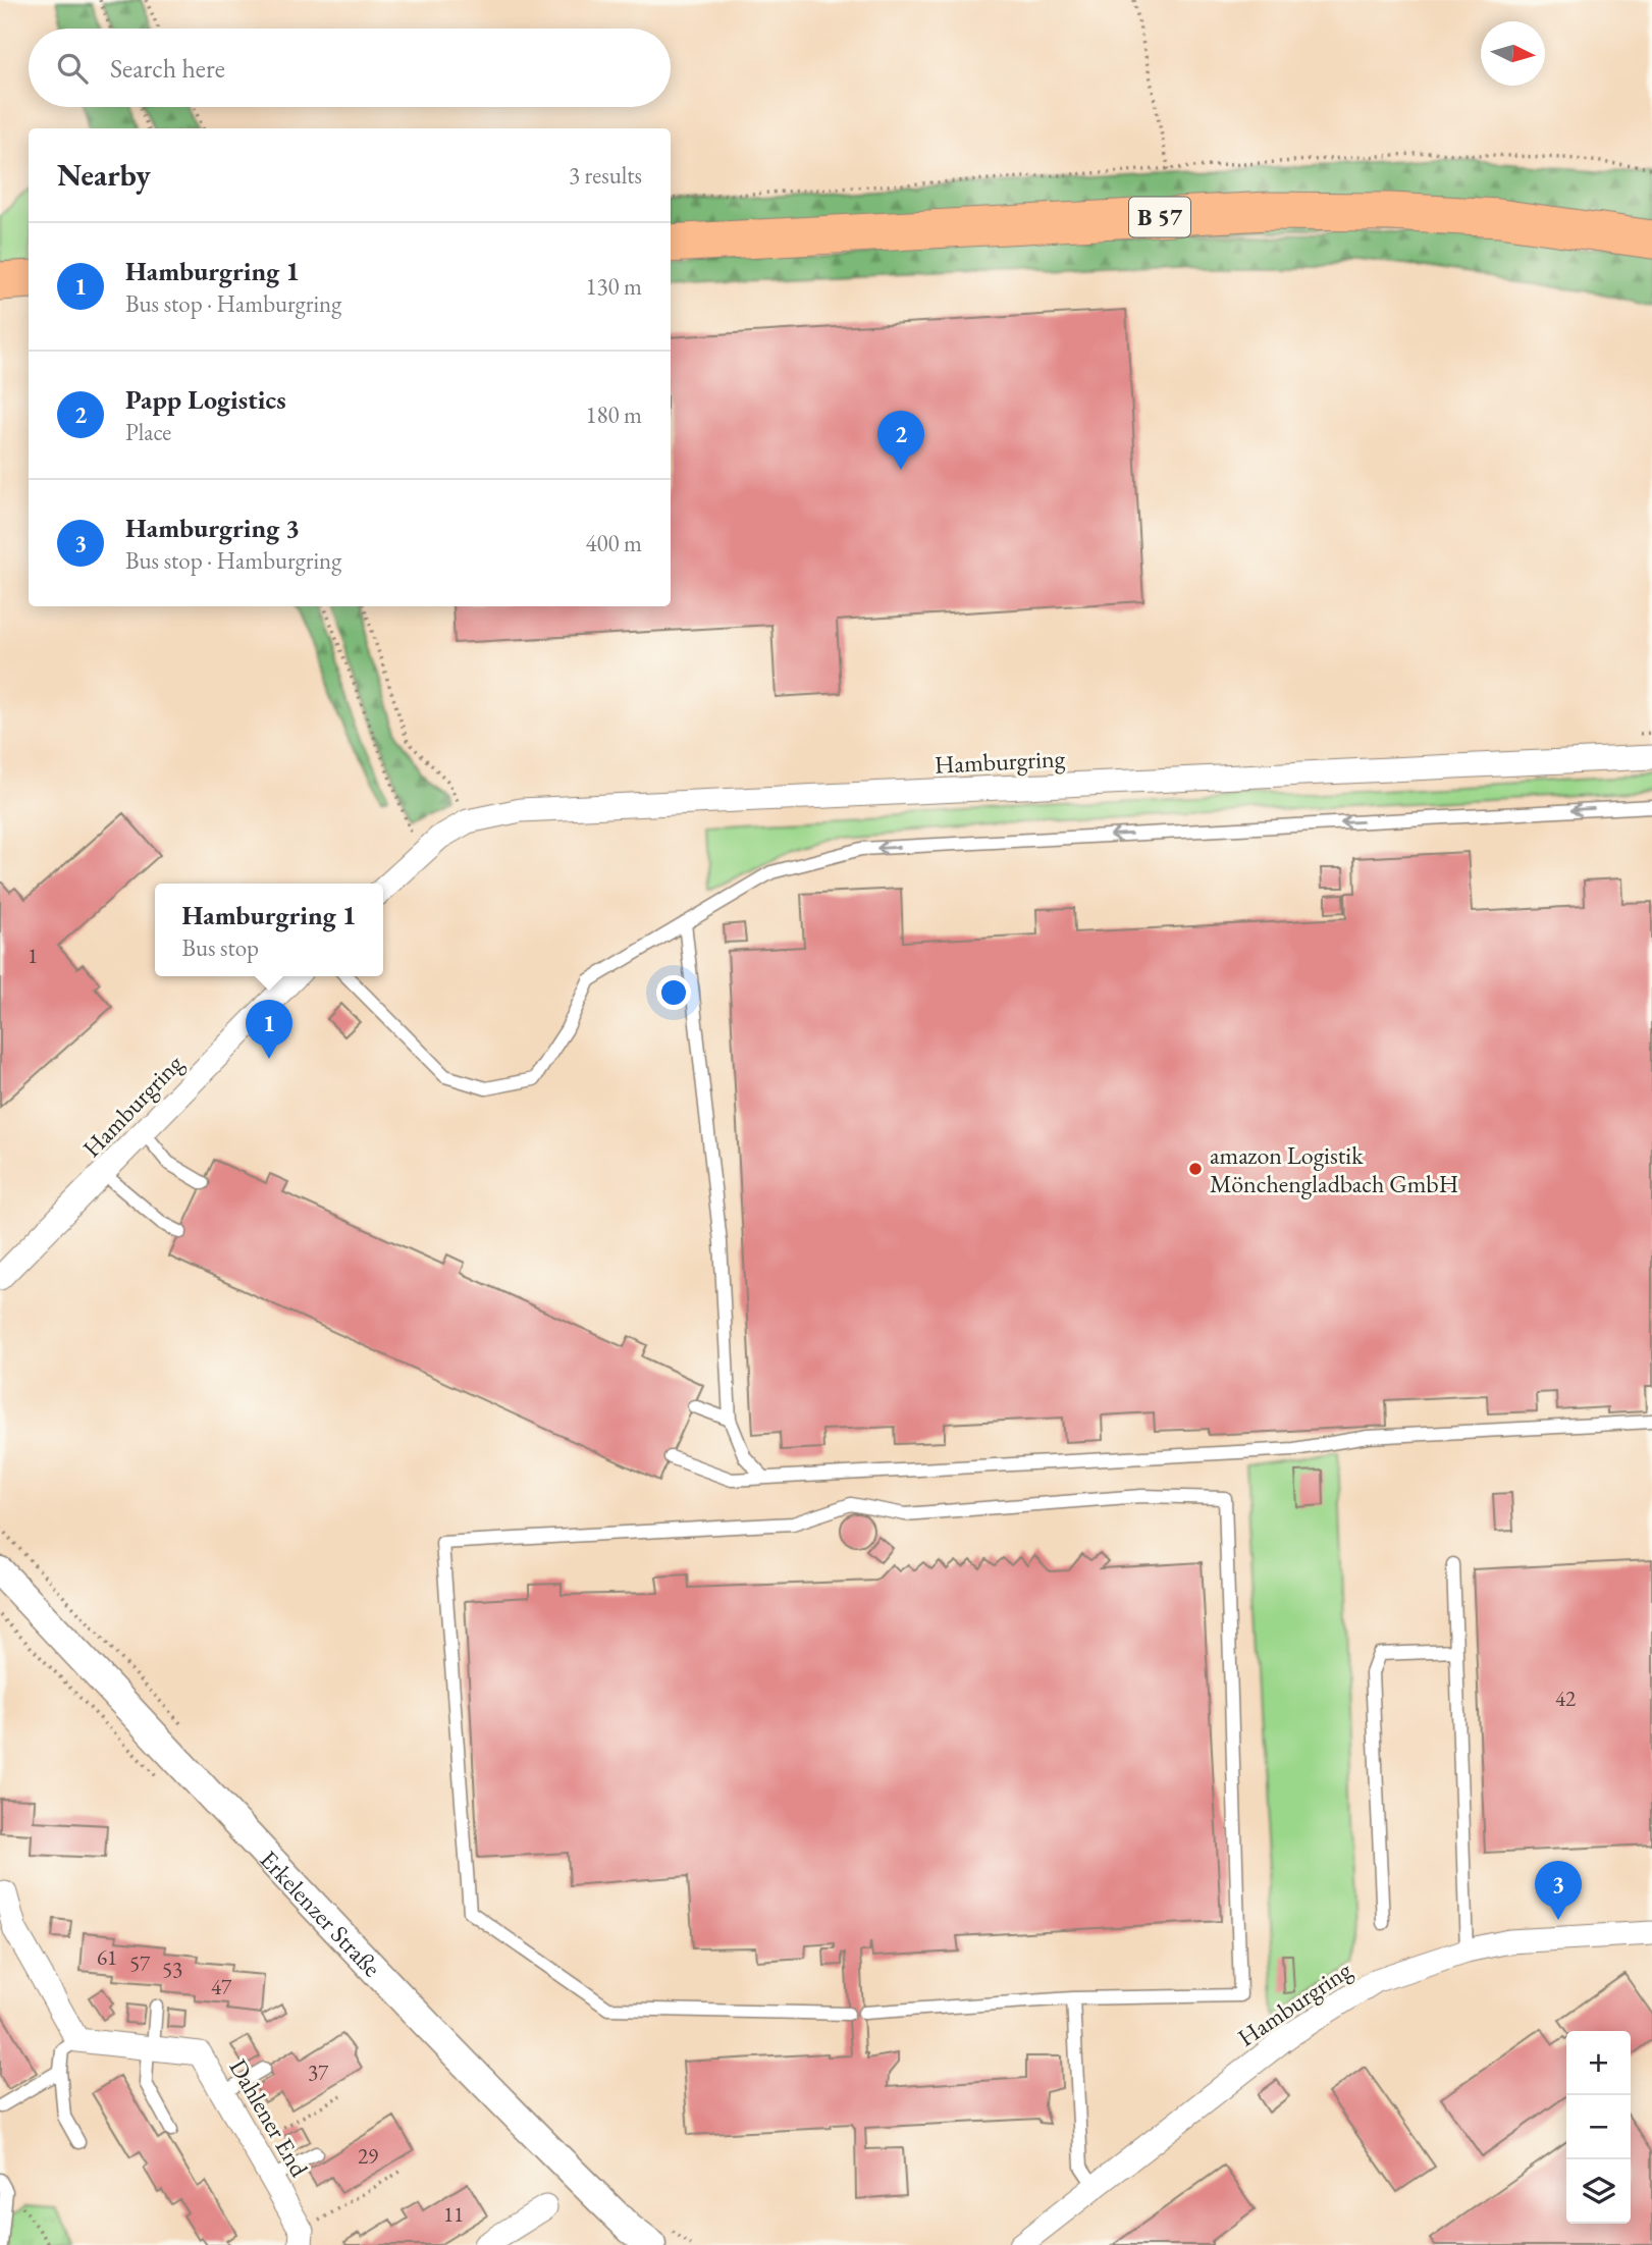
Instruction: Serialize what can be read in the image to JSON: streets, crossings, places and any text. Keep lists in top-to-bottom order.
{
  "streets": {
    "main road": ["B 57"],
    "street": ["Hamburgring", "Erkelenzer Straße", "Dahlener End"]
  },
  "places": ["amazon Logistik Mönchengladbach GmbH"],
  "house_numbers": [
    "1",
    "42",
    "61",
    "57",
    "53",
    "47",
    "37",
    "29",
    "11"
  ],
  "north": "right",
  "page": {
    "search": "Search here",
    "heading": ["Nearby", "3 results"],
    "list": [
      {
        "mark": "1",
        "name": "Hamburgring 1",
        "note": "Bus stop · Hamburgring",
        "value": "130 m"
      },
      {
        "mark": "2",
        "name": "Papp Logistics",
        "note": "Place",
        "value": "180 m"
      },
      {
        "mark": "3",
        "name": "Hamburgring 3",
        "note": "Bus stop · Hamburgring",
        "value": "400 m"
      }
    ],
    "pins": ["2", "1", "3"],
    "popup": ["Hamburgring 1", "Bus stop"],
    "map_buttons": ["+", "−"]
  }
}
